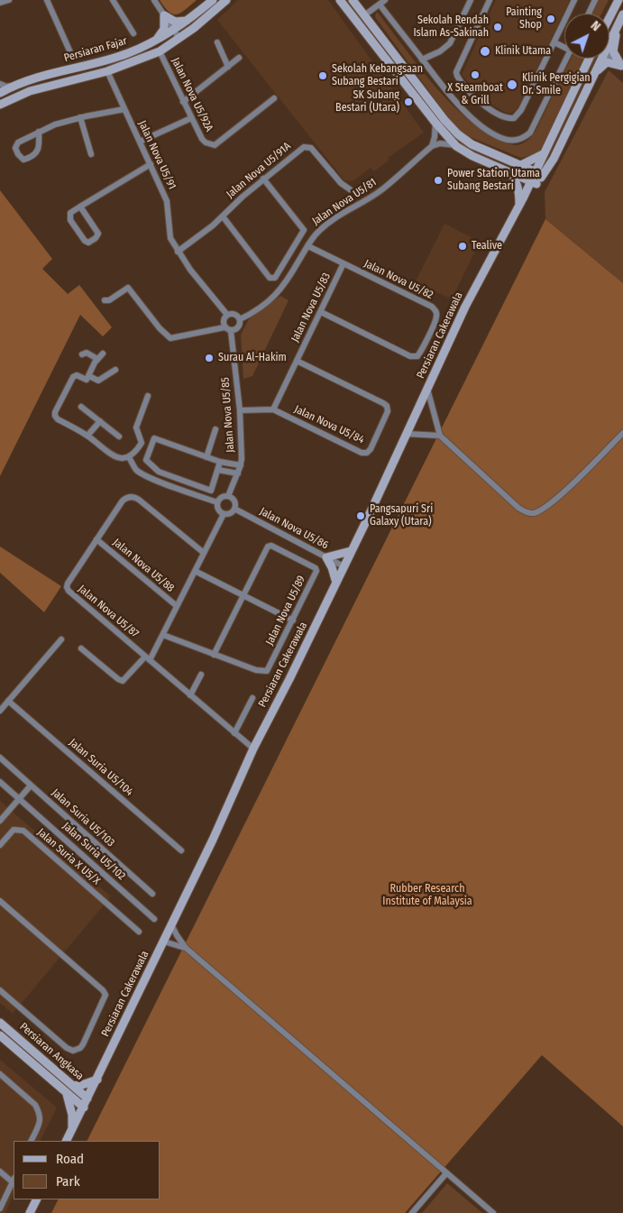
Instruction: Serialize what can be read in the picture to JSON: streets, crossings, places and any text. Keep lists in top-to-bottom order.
{
  "streets": {
    "street": [
      "Persiaran Fajar",
      "Jalan Nova U5/92A",
      "Jalan Nova U5/91",
      "Jalan Nova U5/91A",
      "Jalan Nova U5/81",
      "Jalan Nova U5/82",
      "Jalan Nova U5/83",
      "Persiaran Cakerawala",
      "Jalan Nova U5/85",
      "Jalan Nova U5/84",
      "Jalan Nova U5/86",
      "Jalan Nova U5/88",
      "Jalan Nova U5/89",
      "Jalan Nova U5/87",
      "Jalan Suria U5/104",
      "Jalan Suria U5/103",
      "Jalan Suria U5/102",
      "Jalan Suria X U5/X",
      "Persiaran Angkasa"
    ]
  },
  "crossings": [
    ["Jalan Nova U5/91", "Jalan Nova U5/91A"],
    ["Jalan Nova U5/91", "Jalan Nova U5/81"],
    ["Jalan Nova U5/91", "Jalan Nova U5/85"],
    ["Jalan Nova U5/81", "Jalan Nova U5/82"],
    ["Jalan Nova U5/81", "Jalan Nova U5/85"],
    ["Jalan Nova U5/82", "Jalan Nova U5/83"],
    ["Jalan Nova U5/83", "Jalan Nova U5/84"],
    ["Persiaran Cakerawala", "Jalan Nova U5/86"],
    ["Persiaran Cakerawala", "Jalan Nova U5/87"],
    ["Persiaran Cakerawala", "Persiaran Angkasa"],
    ["Jalan Nova U5/85", "Jalan Nova U5/84"],
    ["Jalan Nova U5/85", "Jalan Nova U5/86"],
    ["Jalan Nova U5/88", "Jalan Nova U5/87"]
  ],
  "parks": ["Rubber Research Institute of Malaysia"],
  "places": [
    "Painting Shop",
    "Sekolah Rendah Islam As-Sakinah",
    "Klinik Utama",
    "X Steamboat & Grill",
    "Sekolah Kebangsaan Subang Bestari",
    "Klinik Pergigian Dr. Smile",
    "SK Subang Bestari (Utara)",
    "Power Station Utama Subang Bestari",
    "Tealive",
    "Surau Al-Hakim",
    "Pangsapuri Sri Galaxy (Utara)"
  ],
  "legend": ["Road", "Park"],
  "north": "top right"
}
